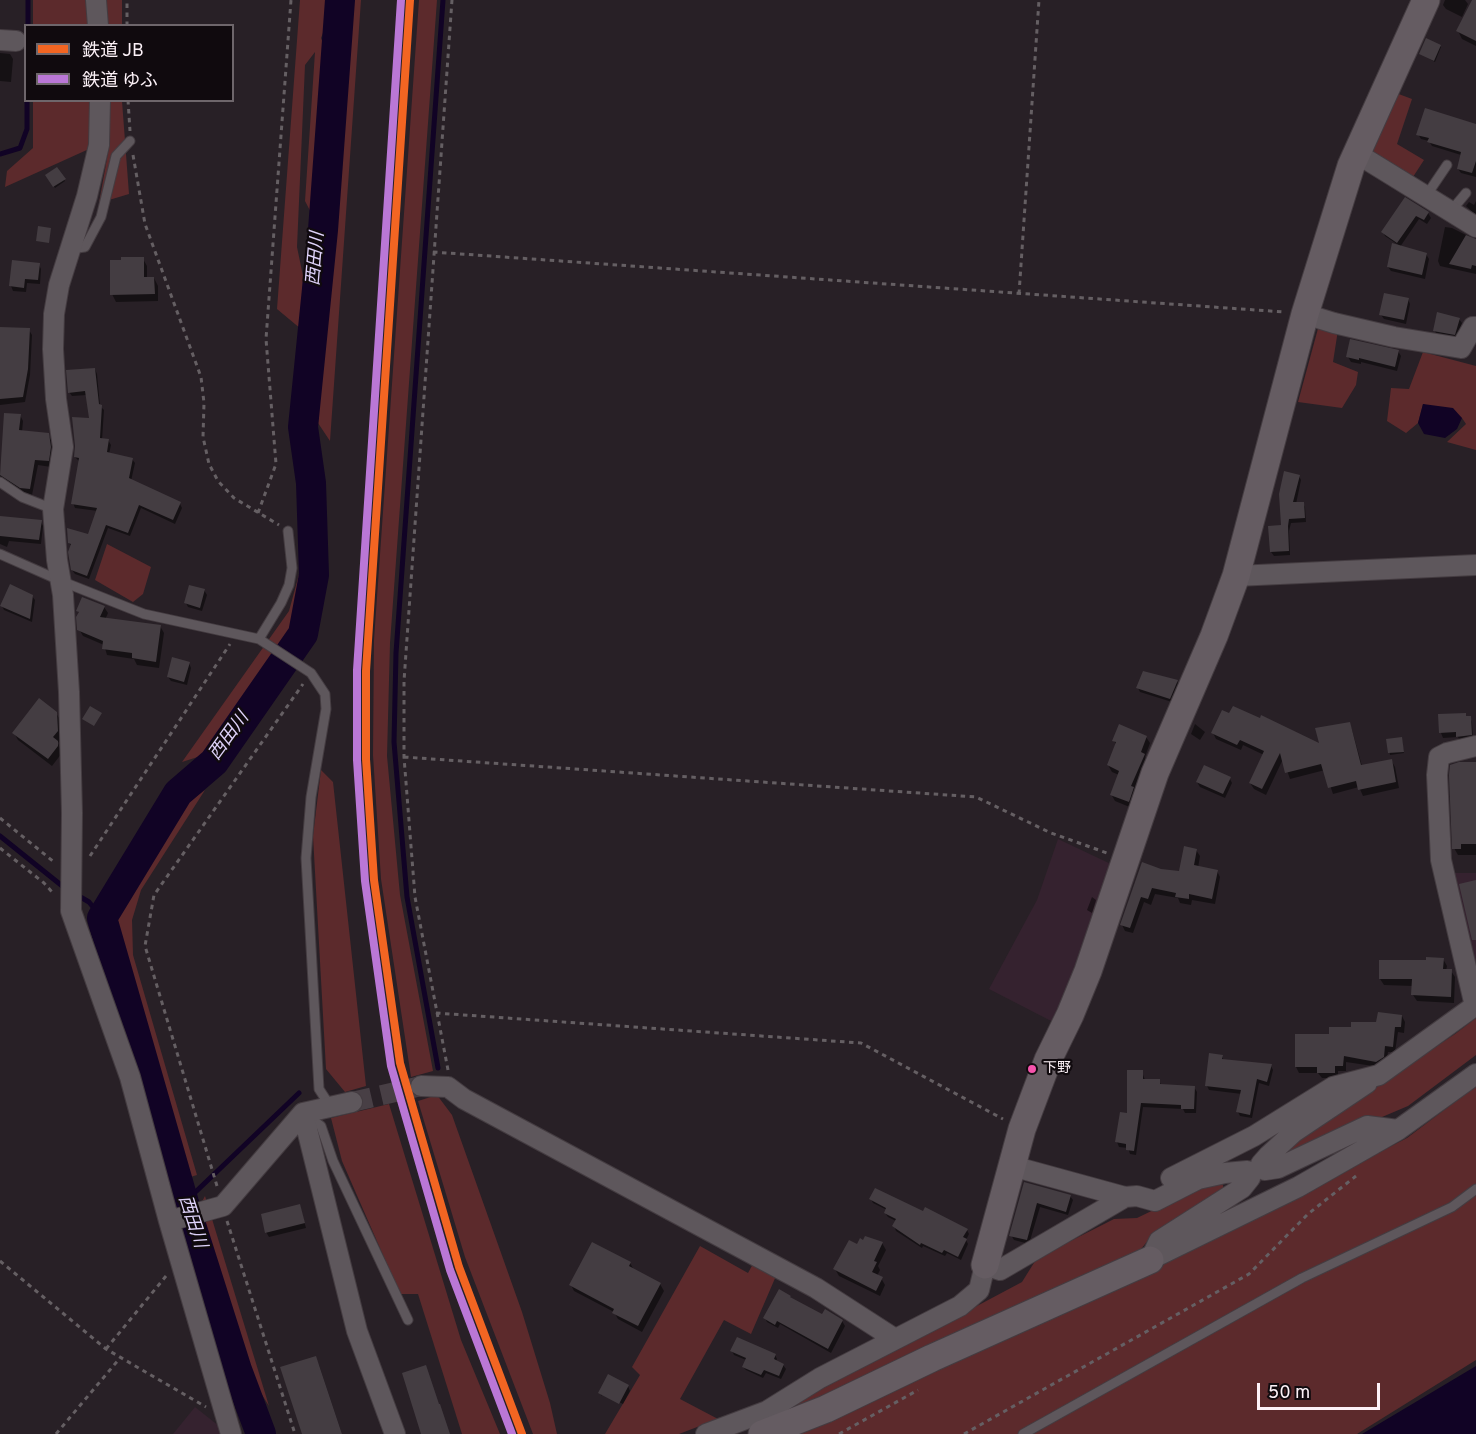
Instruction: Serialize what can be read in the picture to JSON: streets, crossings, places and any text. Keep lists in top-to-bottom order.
{
  "water": ["西田川"],
  "places": ["下野"],
  "lines": ["rail line JB", "rail line ゆふ"],
  "legend": ["鉄道 JB", "鉄道 ゆふ"],
  "scale_bar": "50 m"
}
